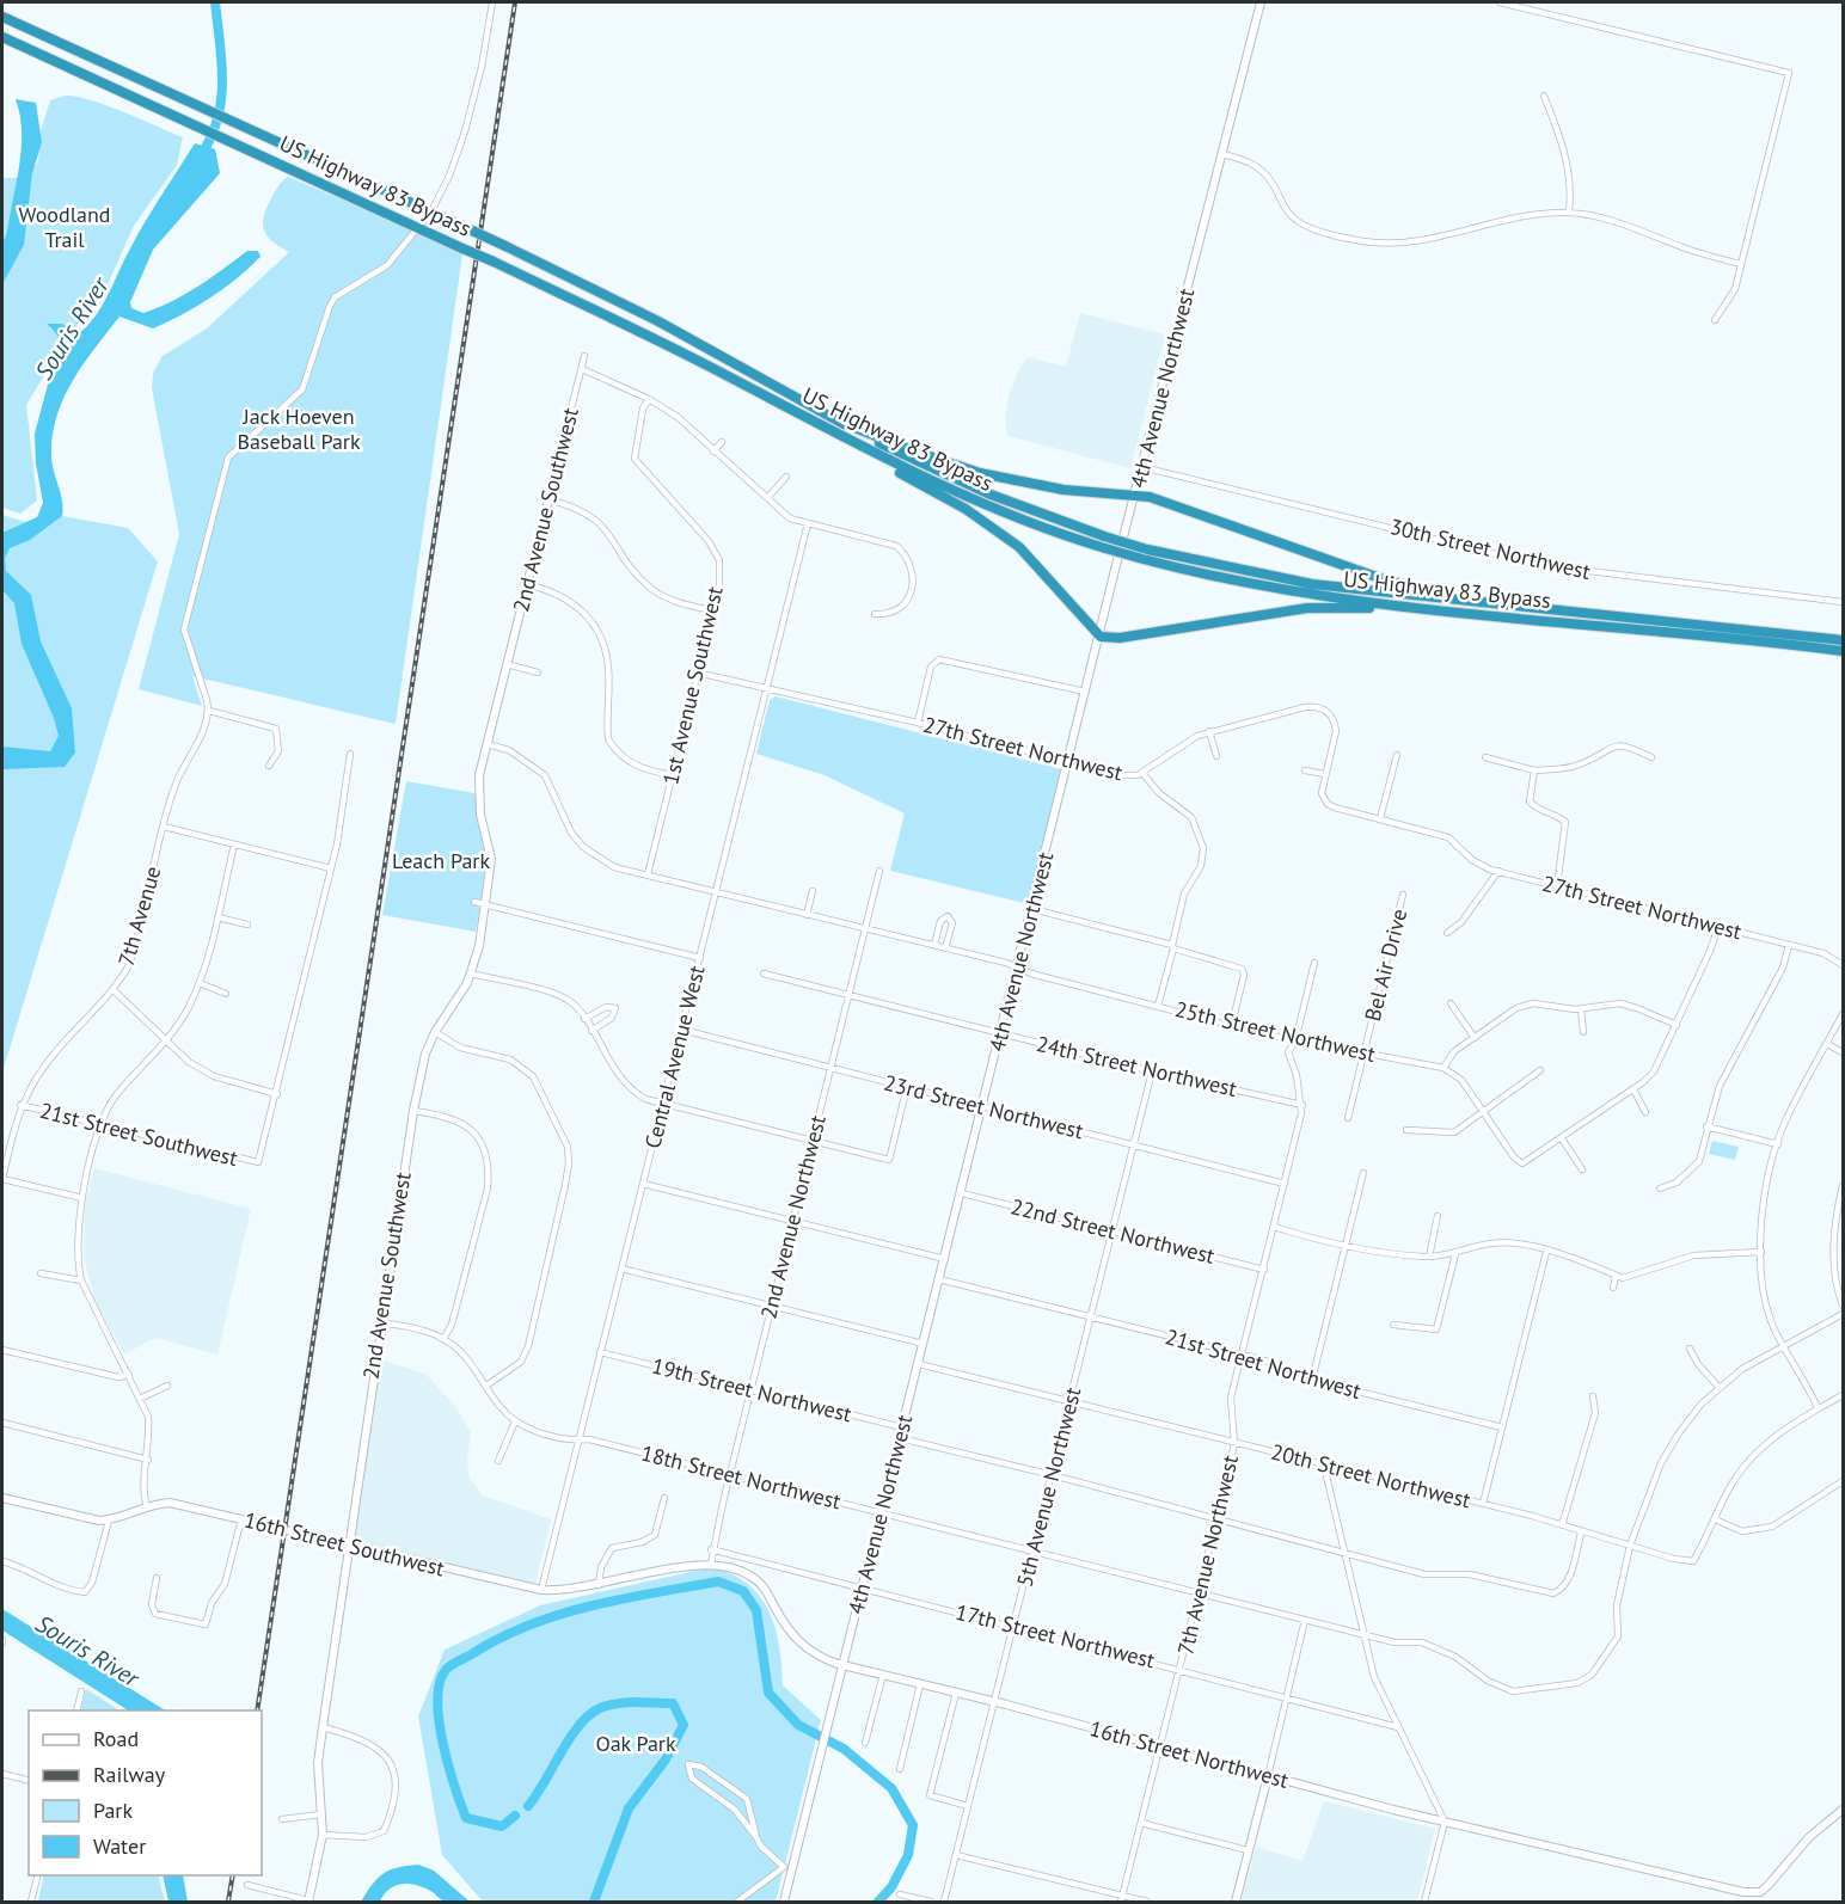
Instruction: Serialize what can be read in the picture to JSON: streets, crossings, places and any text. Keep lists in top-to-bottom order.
{
  "streets": {
    "highway": ["US Highway 83 Bypass"],
    "street": [
      "4th Avenue Northwest",
      "2nd Avenue Southwest",
      "30th Street Northwest",
      "1st Avenue Southwest",
      "27th Street Northwest",
      "7th Avenue",
      "Bel Air Drive",
      "25th Street Northwest",
      "Central Avenue West",
      "24th Street Northwest",
      "23rd Street Northwest",
      "21st Street Southwest",
      "2nd Avenue Northwest",
      "22nd Street Northwest",
      "21st Street Northwest",
      "19th Street Northwest",
      "20th Street Northwest",
      "18th Street Northwest",
      "5th Avenue Northwest",
      "16th Street Southwest",
      "7th Avenue Northwest",
      "17th Street Northwest",
      "16th Street Northwest"
    ]
  },
  "crossings": [
    ["4th Avenue Northwest", "30th Street Northwest"],
    ["4th Avenue Northwest", "27th Street Northwest"],
    ["4th Avenue Northwest", "25th Street Northwest"],
    ["4th Avenue Northwest", "24th Street Northwest"],
    ["4th Avenue Northwest", "23rd Street Northwest"],
    ["4th Avenue Northwest", "22nd Street Northwest"],
    ["4th Avenue Northwest", "21st Street Northwest"],
    ["4th Avenue Northwest", "19th Street Northwest"],
    ["4th Avenue Northwest", "20th Street Northwest"],
    ["4th Avenue Northwest", "18th Street Northwest"],
    ["4th Avenue Northwest", "17th Street Northwest"],
    ["4th Avenue Northwest", "16th Street Northwest"],
    ["2nd Avenue Southwest", "25th Street Northwest"],
    ["2nd Avenue Southwest", "16th Street Southwest"],
    ["1st Avenue Southwest", "27th Street Northwest"],
    ["1st Avenue Southwest", "25th Street Northwest"],
    ["27th Street Northwest", "Central Avenue West"],
    ["7th Avenue", "21st Street Southwest"],
    ["Bel Air Drive", "25th Street Northwest"],
    ["25th Street Northwest", "Central Avenue West"],
    ["25th Street Northwest", "2nd Avenue Northwest"],
    ["25th Street Northwest", "7th Avenue Northwest"],
    ["Central Avenue West", "23rd Street Northwest"],
    ["Central Avenue West", "19th Street Northwest"],
    ["Central Avenue West", "18th Street Northwest"],
    ["Central Avenue West", "16th Street Southwest"],
    ["Central Avenue West", "16th Street Northwest"],
    ["24th Street Northwest", "2nd Avenue Northwest"],
    ["24th Street Northwest", "5th Avenue Northwest"],
    ["24th Street Northwest", "7th Avenue Northwest"],
    ["23rd Street Northwest", "2nd Avenue Northwest"],
    ["23rd Street Northwest", "5th Avenue Northwest"],
    ["23rd Street Northwest", "7th Avenue Northwest"],
    ["2nd Avenue Northwest", "19th Street Northwest"],
    ["2nd Avenue Northwest", "18th Street Northwest"],
    ["2nd Avenue Northwest", "17th Street Northwest"],
    ["2nd Avenue Northwest", "16th Street Northwest"],
    ["22nd Street Northwest", "5th Avenue Northwest"],
    ["22nd Street Northwest", "7th Avenue Northwest"],
    ["21st Street Northwest", "5th Avenue Northwest"],
    ["21st Street Northwest", "7th Avenue Northwest"],
    ["20th Street Northwest", "18th Street Northwest"],
    ["20th Street Northwest", "5th Avenue Northwest"],
    ["20th Street Northwest", "7th Avenue Northwest"],
    ["18th Street Northwest", "5th Avenue Northwest"],
    ["18th Street Northwest", "7th Avenue Northwest"],
    ["5th Avenue Northwest", "17th Street Northwest"],
    ["5th Avenue Northwest", "16th Street Northwest"],
    ["16th Street Southwest", "16th Street Northwest"],
    ["7th Avenue Northwest", "17th Street Northwest"],
    ["7th Avenue Northwest", "16th Street Northwest"]
  ],
  "water": ["Souris River"],
  "parks": [
    "Woodland Trail",
    "Jack Hoeven Baseball Park",
    "Leach Park",
    "Oak Park"
  ],
  "legend": [
    "Road",
    "Railway",
    "Park",
    "Water"
  ]
}
